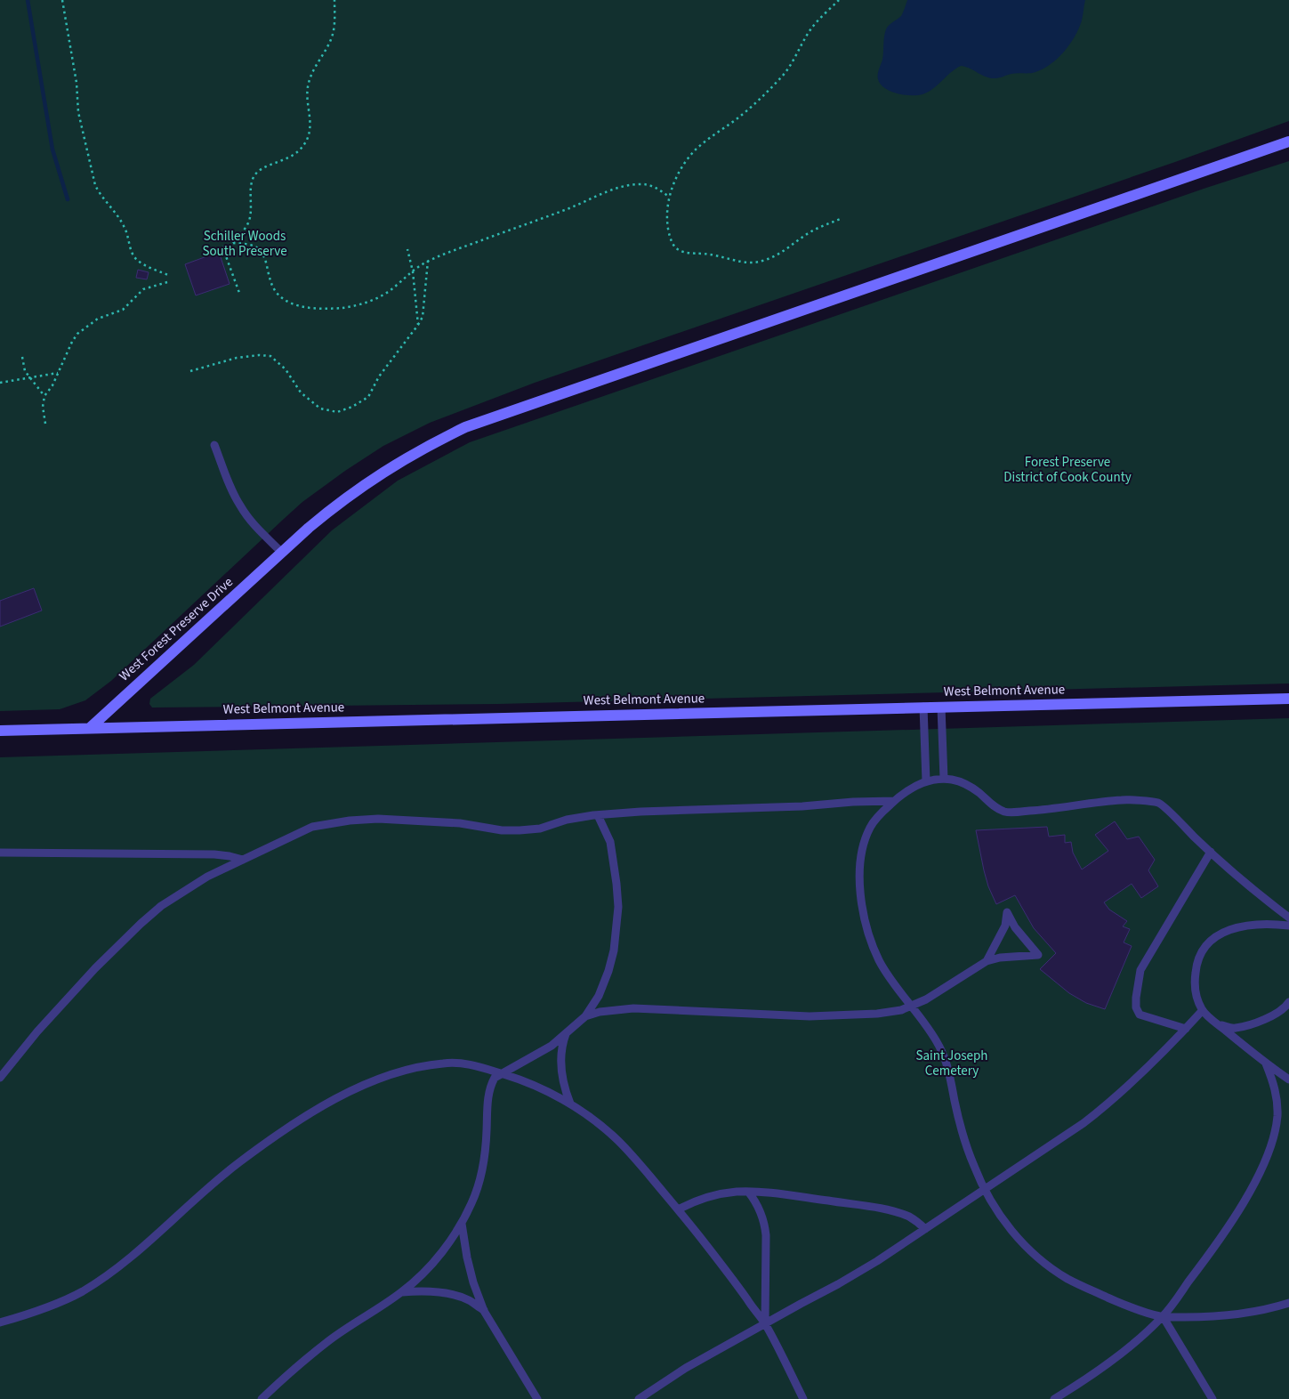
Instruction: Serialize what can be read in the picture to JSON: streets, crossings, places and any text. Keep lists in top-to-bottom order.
{
  "streets": {
    "main road": ["West Forest Preserve Drive", "West Belmont Avenue"]
  },
  "crossings": [
    ["West Forest Preserve Drive", "West Belmont Avenue"]
  ],
  "parks": ["Schiller Woods South Preserve", "Forest Preserve District of Cook County", "Saint Joseph Cemetery"]
}
